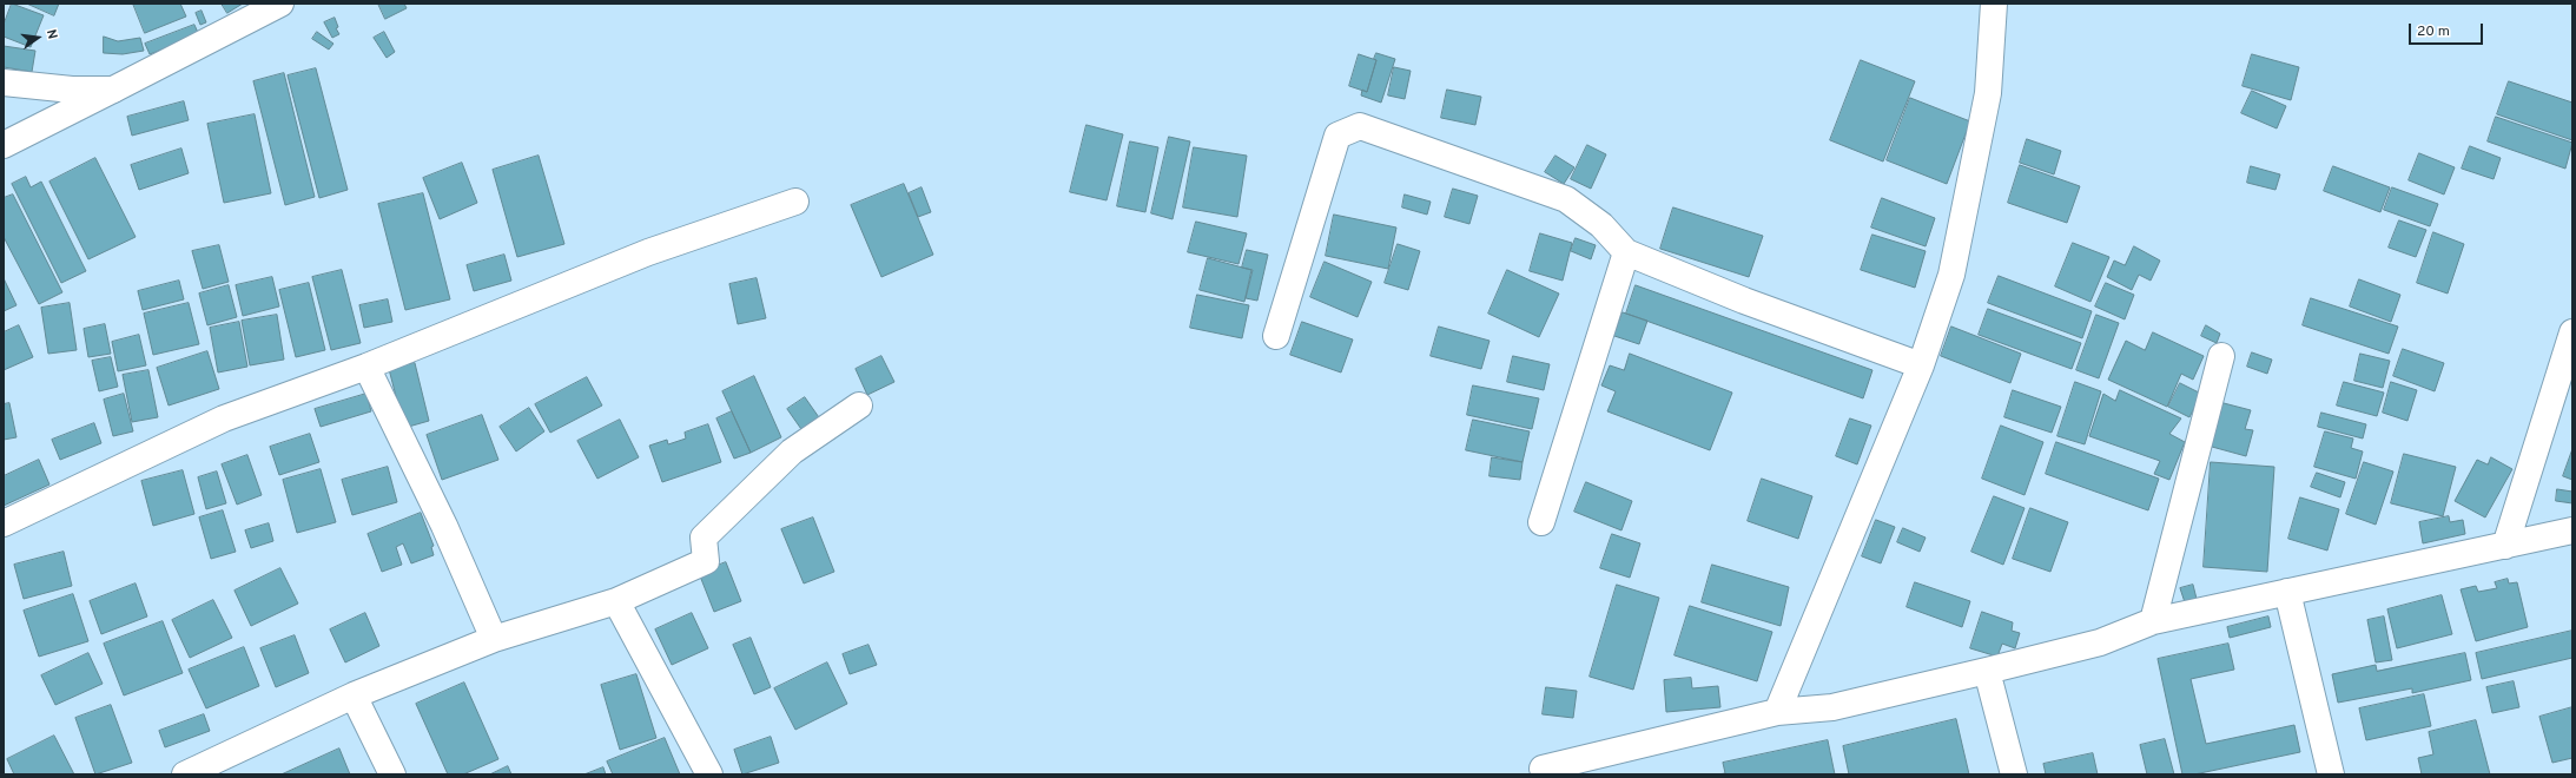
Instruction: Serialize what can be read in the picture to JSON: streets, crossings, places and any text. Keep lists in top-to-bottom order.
{
  "scale_bar": "20 m",
  "north": "right"
}
